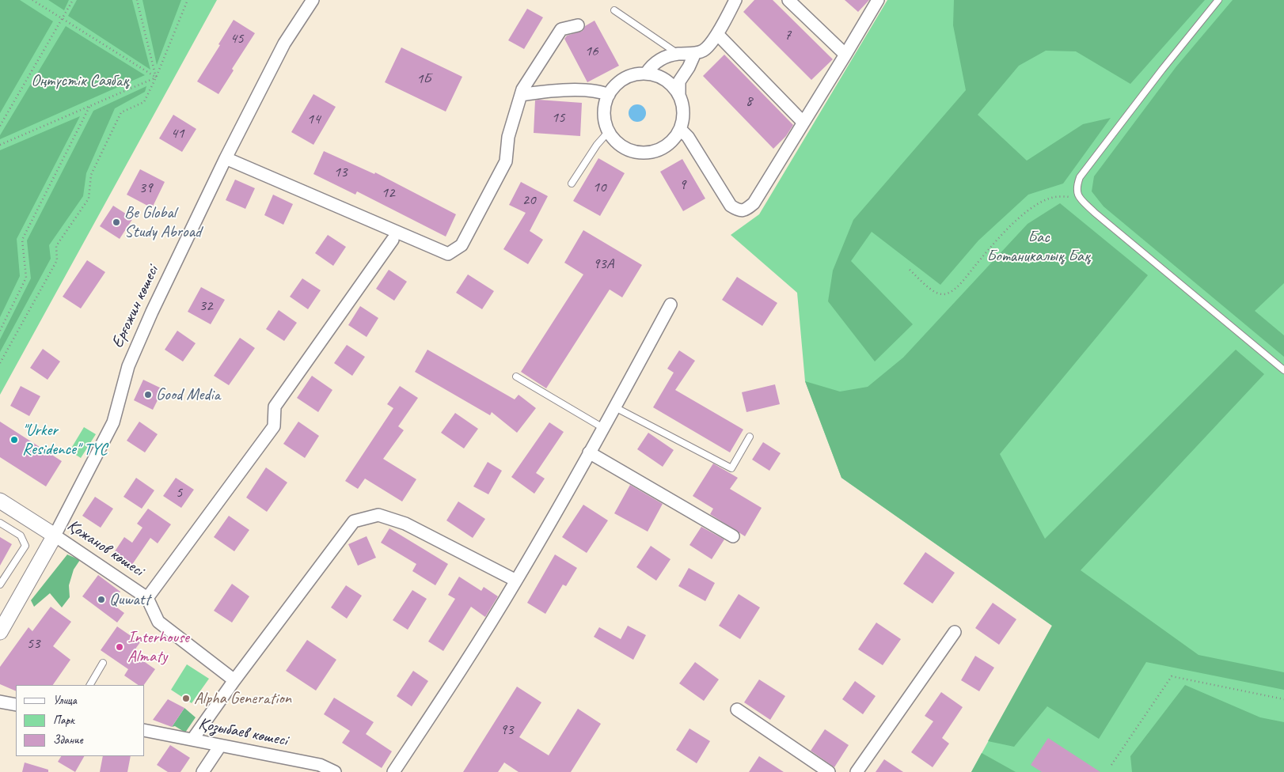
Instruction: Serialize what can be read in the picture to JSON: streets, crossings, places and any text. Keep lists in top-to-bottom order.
{
  "streets": {
    "street": ["Ерғожин көшесі", "Қожанов көшесі", "Қозыбаев көшесі"]
  },
  "crossings": [
    ["Ерғожин көшесі", "Қожанов көшесі"]
  ],
  "parks": ["Оңтүстік Саябақ", "Бас Ботаникалық Бақ"],
  "places": [
    "Be Global Study Abroad",
    "Good Media",
    "\"Urker Residence\" ТҮС",
    "Quwatt",
    "Interhouse Almaty",
    "Alpha Generation"
  ],
  "house_numbers": [
    "7",
    "45",
    "16",
    "1Б",
    "8",
    "15",
    "14",
    "41",
    "13",
    "9",
    "10",
    "39",
    "12",
    "20",
    "93А",
    "32",
    "5",
    "53",
    "93"
  ],
  "legend": ["Улица", "Парк", "Здание"]
}
